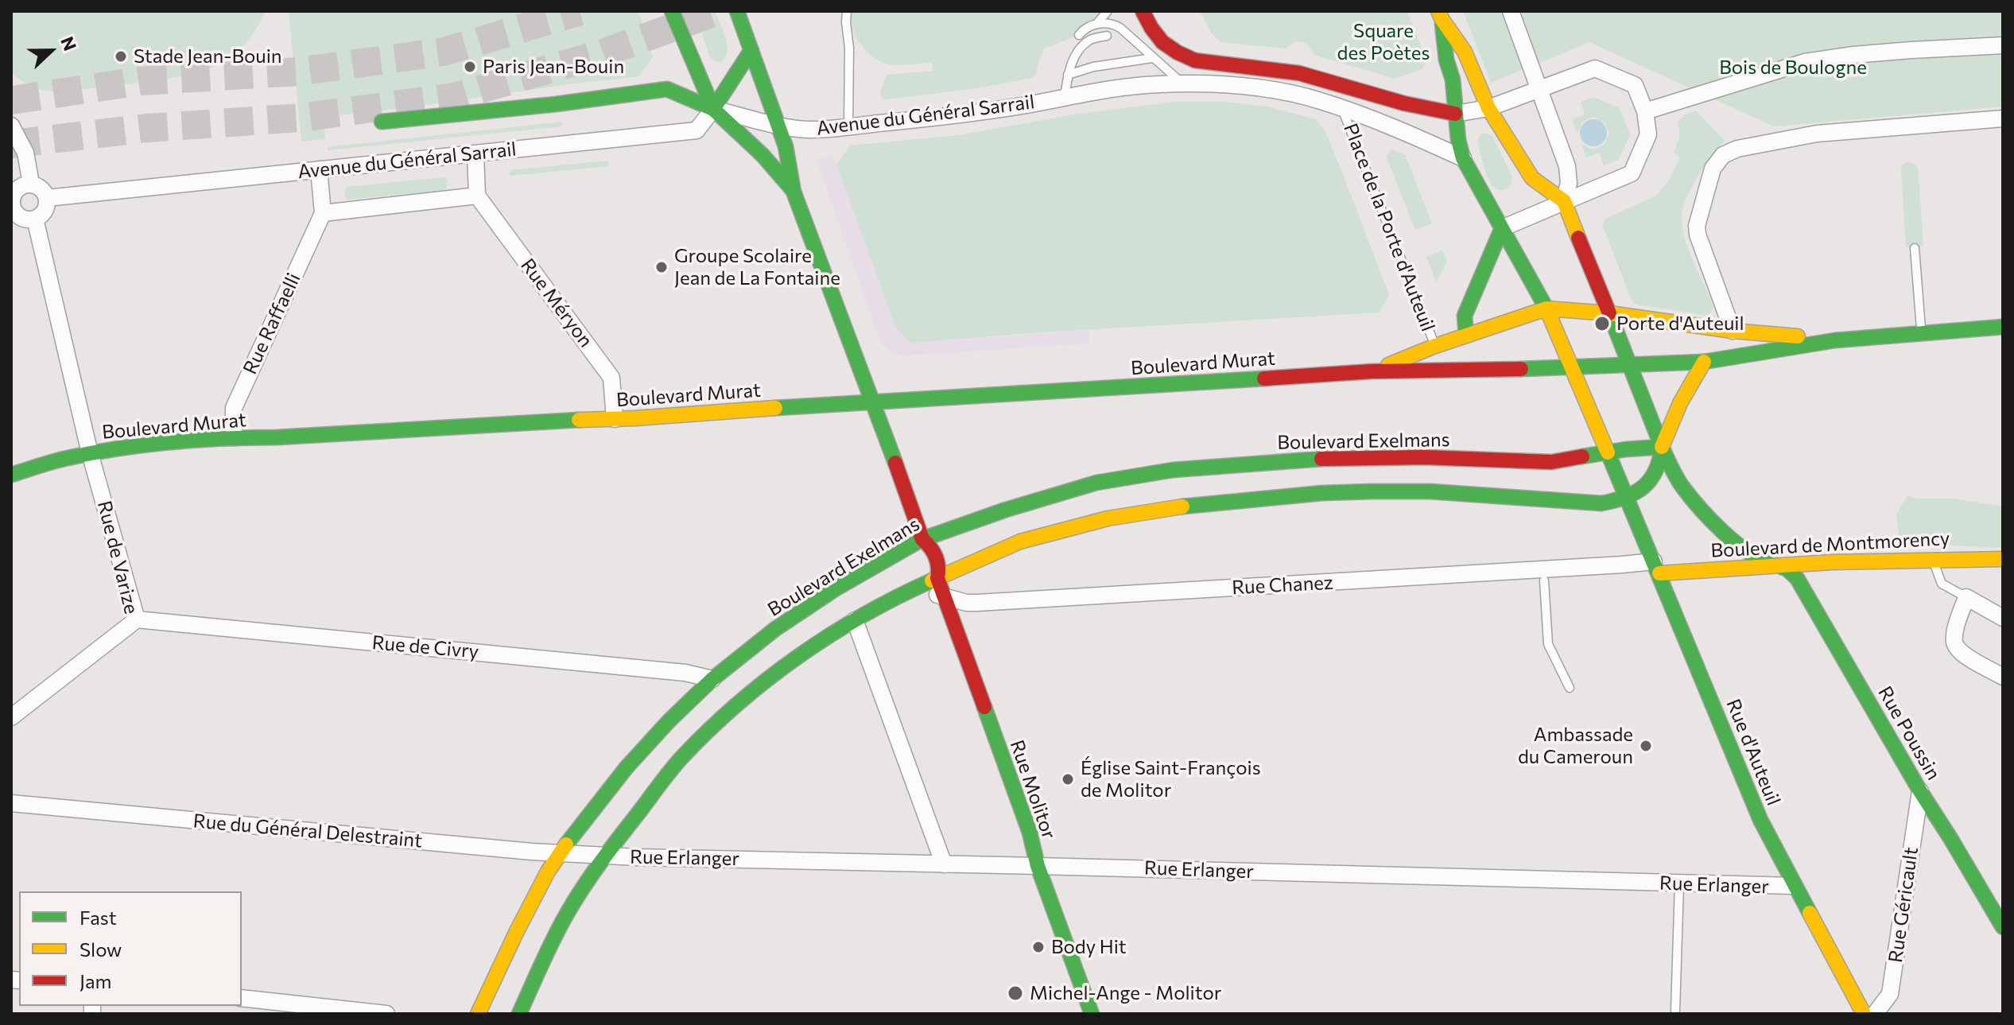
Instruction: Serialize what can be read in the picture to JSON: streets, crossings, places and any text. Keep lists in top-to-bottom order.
{
  "streets": {
    "main road": [
      "Place de la Porte d'Auteuil",
      "Boulevard Murat",
      "Boulevard Exelmans",
      "Boulevard de Montmorency",
      "Rue Poussin",
      "Rue d'Auteuil",
      "Rue Molitor"
    ],
    "street": [
      "Avenue du Général Sarrail",
      "Rue Méryon",
      "Rue Raffaelli",
      "Rue de Varize",
      "Rue Chanez",
      "Rue de Civry",
      "Rue du Général Delestraint",
      "Rue Erlanger",
      "Rue Géricault"
    ]
  },
  "crossings": [
    ["Avenue du Général Sarrail", "Place de la Porte d'Auteuil"],
    ["Avenue du Général Sarrail", "Rue de Varize"],
    ["Place de la Porte d'Auteuil", "Boulevard Murat"],
    ["Rue Méryon", "Boulevard Murat"],
    ["Rue Raffaelli", "Boulevard Murat"],
    ["Boulevard Murat", "Rue de Varize"],
    ["Boulevard Murat", "Rue Molitor"],
    ["Boulevard Exelmans", "Rue de Civry"],
    ["Boulevard Exelmans", "Rue Molitor"],
    ["Boulevard Exelmans", "Rue du Général Delestraint"],
    ["Boulevard de Montmorency", "Rue Chanez"],
    ["Boulevard de Montmorency", "Rue Poussin"],
    ["Boulevard de Montmorency", "Rue d'Auteuil"],
    ["Rue de Varize", "Rue de Civry"],
    ["Rue Chanez", "Rue d'Auteuil"],
    ["Rue Chanez", "Rue Molitor"],
    ["Rue Poussin", "Rue Géricault"],
    ["Rue d'Auteuil", "Rue Erlanger"],
    ["Rue Molitor", "Rue Erlanger"],
    ["Rue du Général Delestraint", "Rue Erlanger"]
  ],
  "parks": ["Square des Poètes", "Bois de Boulogne"],
  "places": [
    "Stade Jean-Bouin",
    "Paris Jean-Bouin",
    "Groupe Scolaire Jean de La Fontaine",
    "Porte d'Auteuil",
    "Ambassade du Cameroun",
    "Église Saint-François de Molitor",
    "Body Hit",
    "Michel-Ange - Molitor"
  ],
  "legend": ["Fast", "Slow", "Jam"],
  "north": "right"
}
